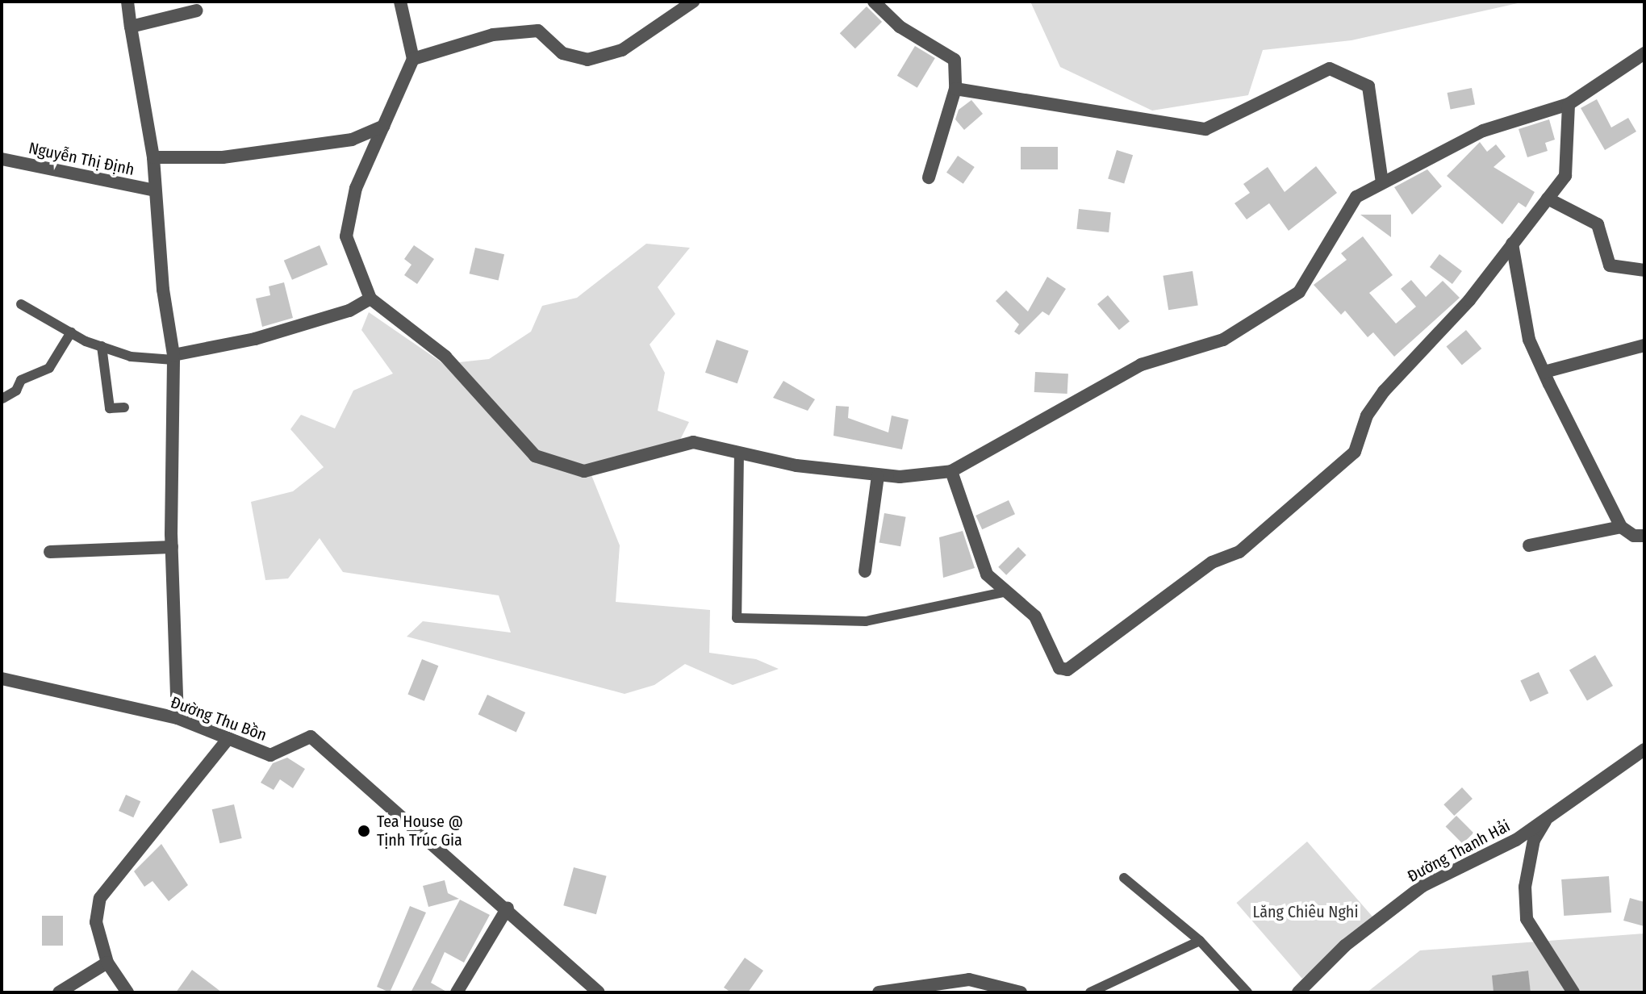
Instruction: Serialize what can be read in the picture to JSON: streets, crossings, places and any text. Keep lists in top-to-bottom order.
{
  "streets": {
    "street": ["Nguyễn Thị Định", "Đường Thu Bồn", "Đường Thanh Hải"]
  },
  "parks": ["Lăng Chiêu Nghi"],
  "places": ["Tea House @ Tịnh Trúc Gia"]
}
